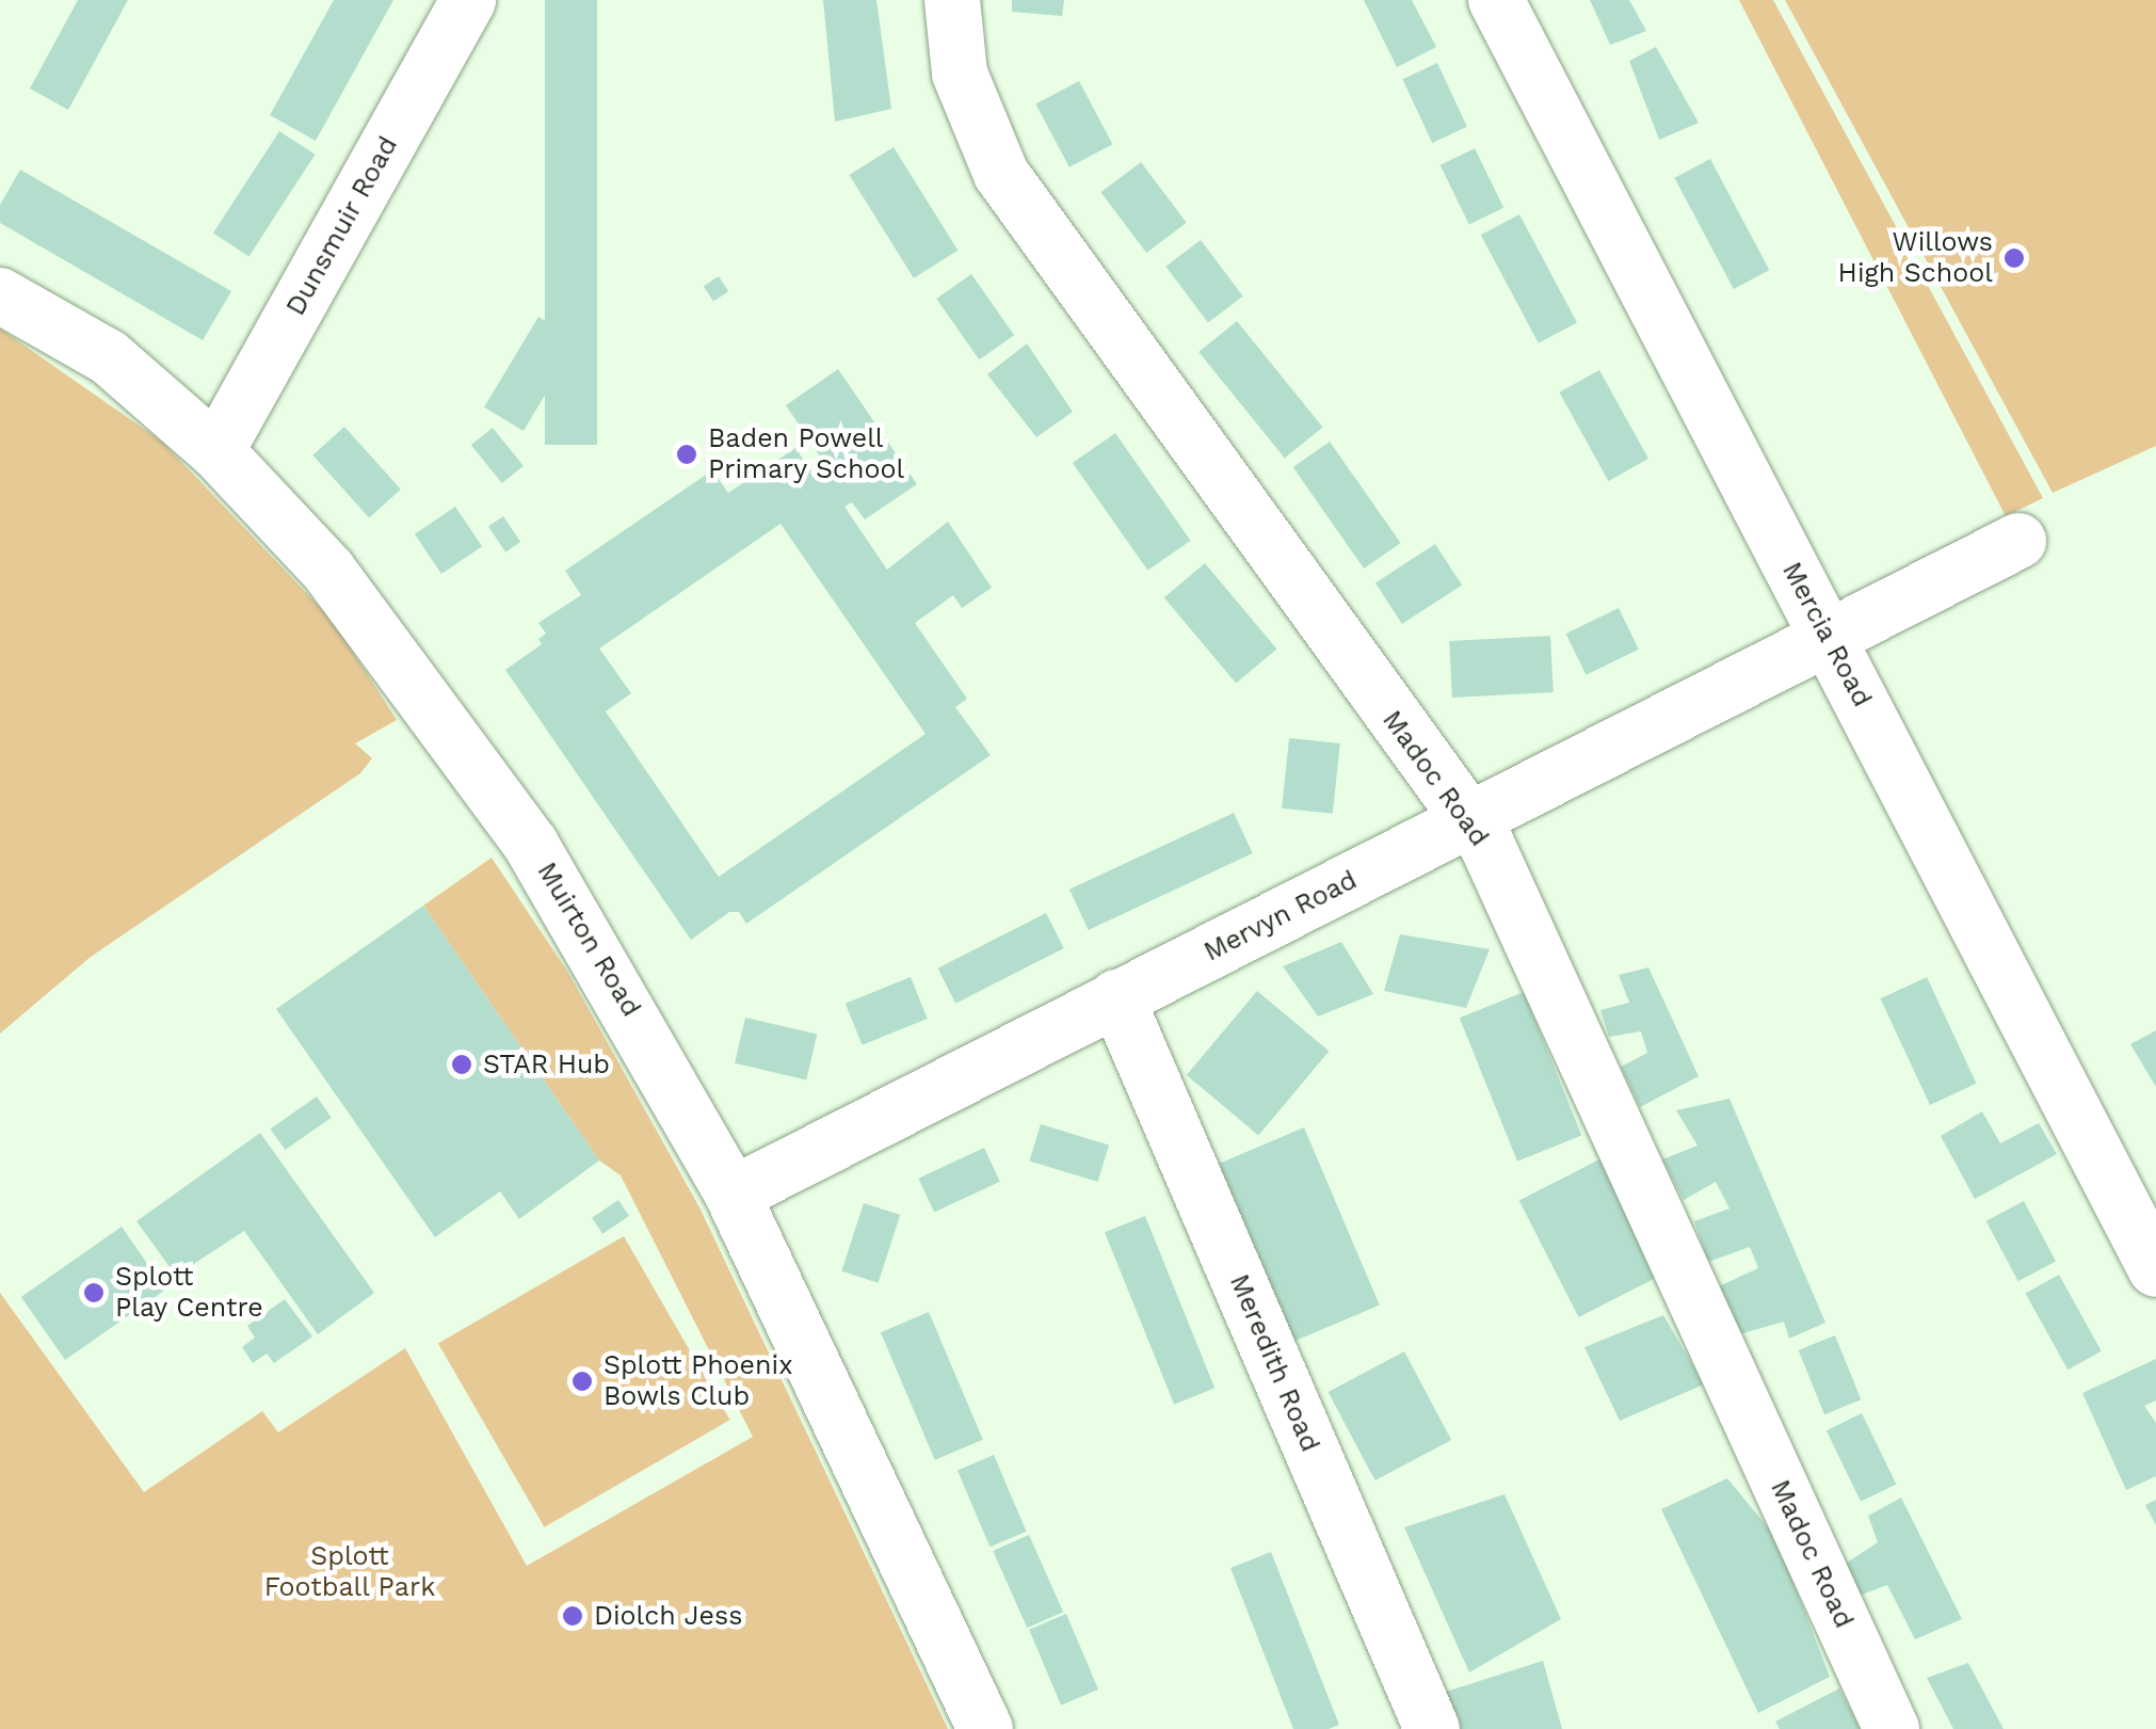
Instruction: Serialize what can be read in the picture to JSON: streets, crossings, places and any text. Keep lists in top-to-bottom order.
{
  "streets": {
    "street": [
      "Dunsmuir Road",
      "Mercia Road",
      "Madoc Road",
      "Mervyn Road",
      "Muirton Road",
      "Meredith Road"
    ]
  },
  "crossings": [
    ["Dunsmuir Road", "Muirton Road"],
    ["Mercia Road", "Mervyn Road"],
    ["Madoc Road", "Mervyn Road"],
    ["Mervyn Road", "Muirton Road"],
    ["Mervyn Road", "Meredith Road"]
  ],
  "parks": ["Splott Football Park"],
  "places": [
    "Willows High School",
    "Baden Powell Primary School",
    "STAR Hub",
    "Splott Play Centre",
    "Splott Phoenix Bowls Club",
    "Diolch Jess"
  ]
}
